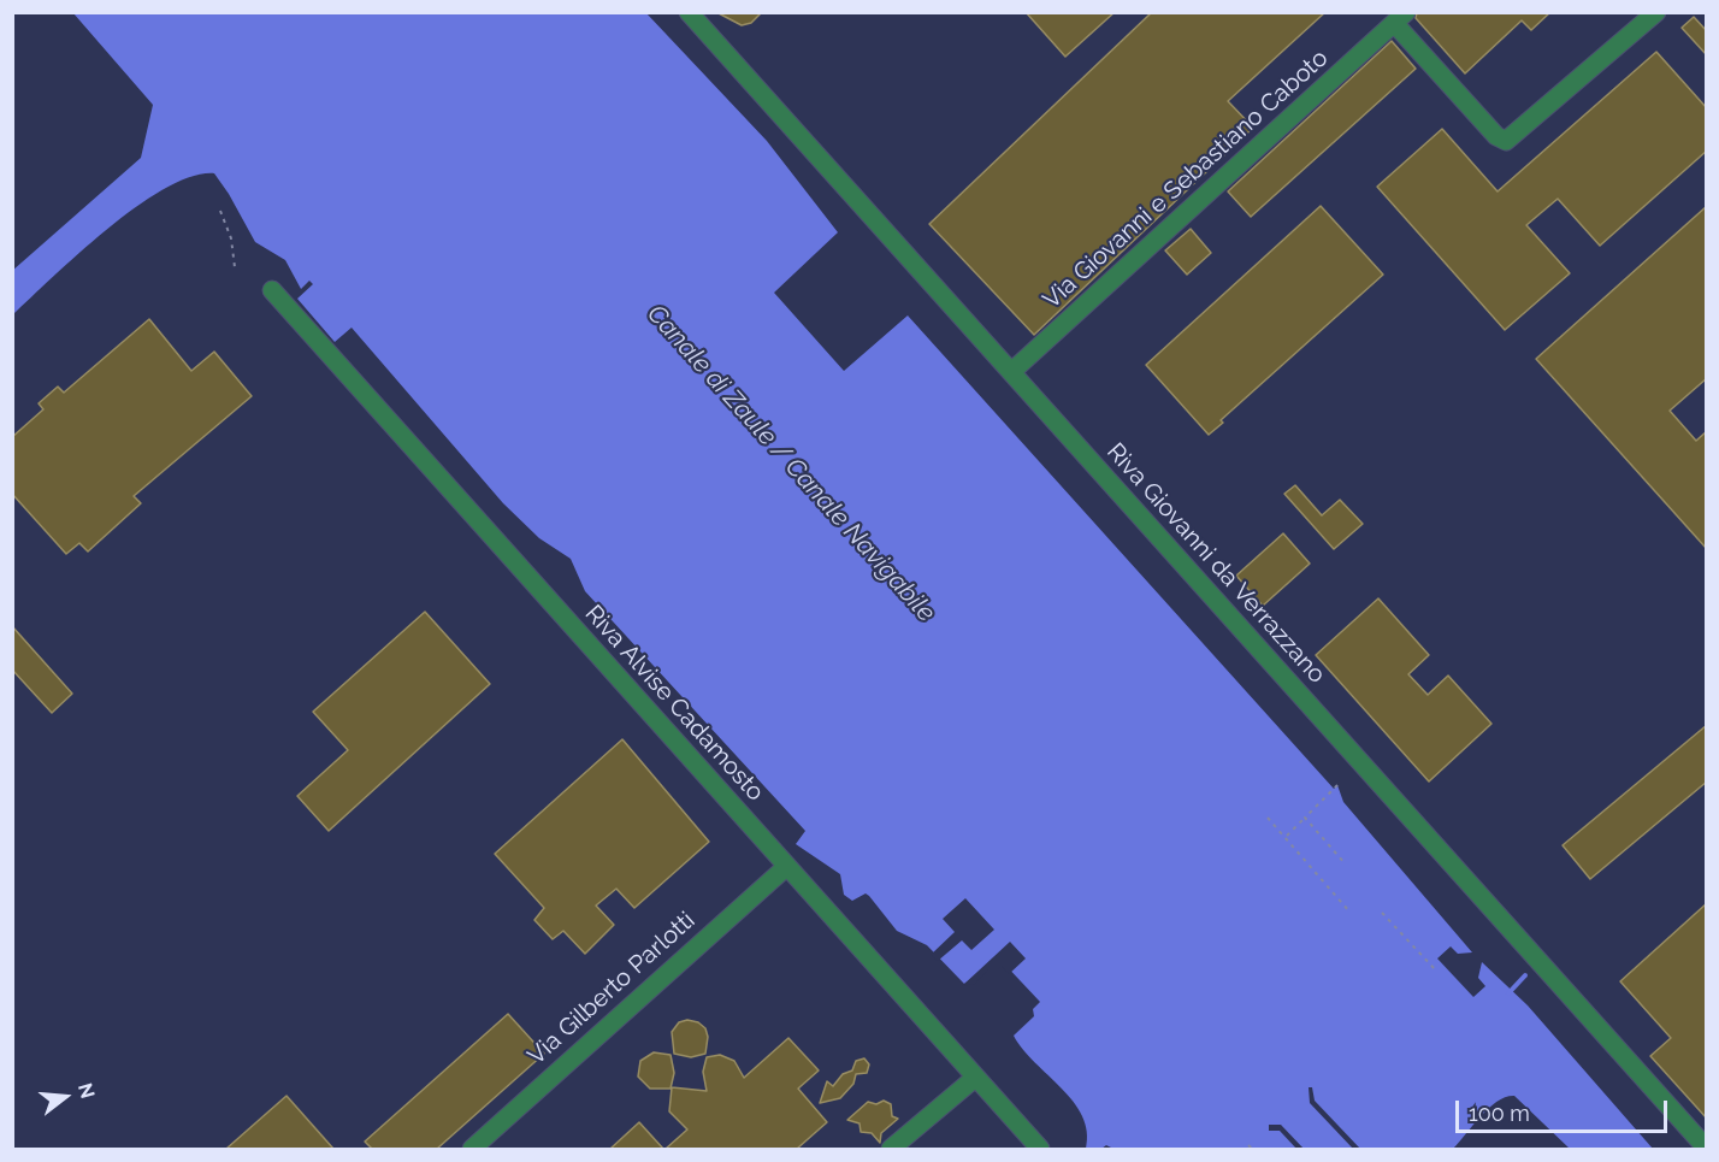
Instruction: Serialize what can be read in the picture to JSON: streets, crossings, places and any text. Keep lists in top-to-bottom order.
{
  "streets": {
    "street": [
      "Via Giovanni e Sebastiano Caboto",
      "Riva Giovanni da Verrazzano",
      "Riva Alvise Cadamosto",
      "Via Gilberto Parlotti"
    ]
  },
  "crossings": [
    ["Via Giovanni e Sebastiano Caboto", "Riva Giovanni da Verrazzano"],
    ["Riva Alvise Cadamosto", "Via Gilberto Parlotti"]
  ],
  "water": ["Canale di Zaule / Canale Navigabile"],
  "scale_bar": "100 m",
  "north": "right"
}
